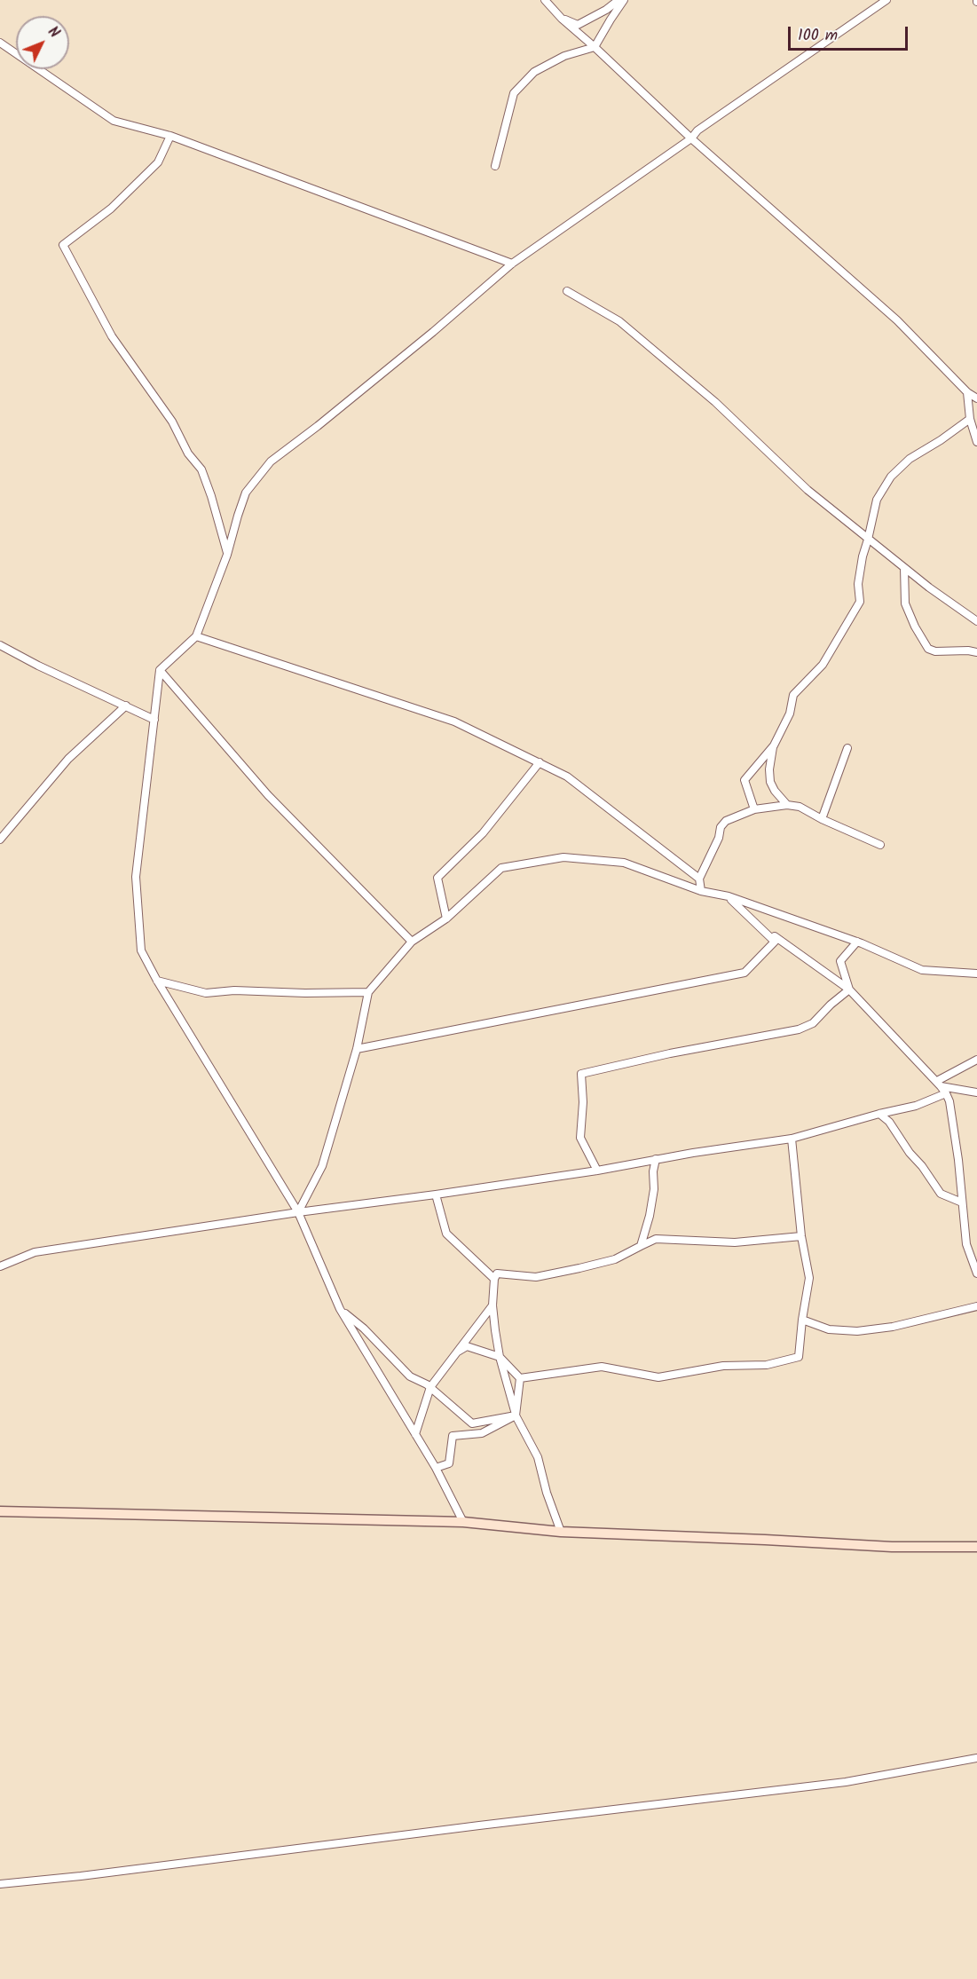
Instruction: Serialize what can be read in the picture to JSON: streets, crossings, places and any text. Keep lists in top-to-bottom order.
{
  "scale_bar": "100 m",
  "north": "top right"
}
